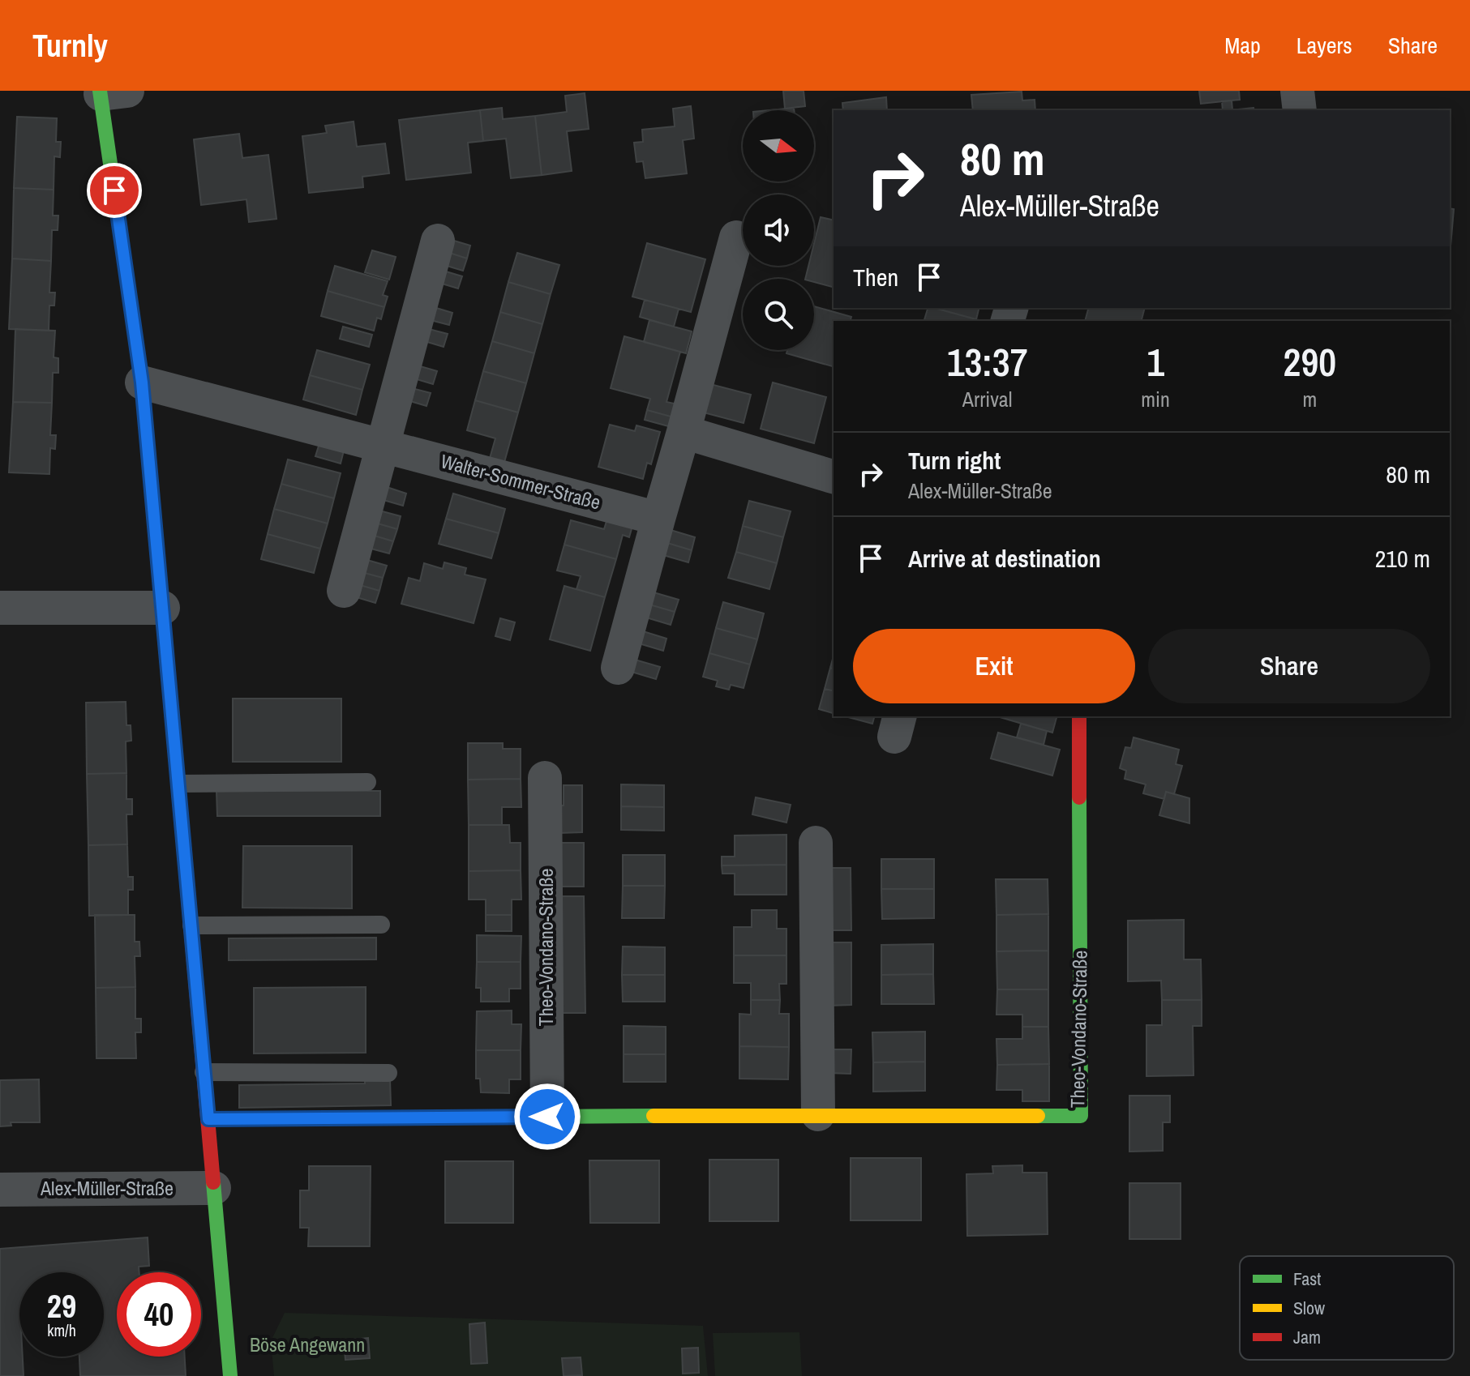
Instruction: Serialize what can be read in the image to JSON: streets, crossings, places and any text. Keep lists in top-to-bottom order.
{
  "streets": {
    "street": ["Walter-Sommer-Straße", "Theo-Vondano-Straße", "Alex-Müller-Straße"]
  },
  "parks": ["Böse Angewann"],
  "legend": ["Fast", "Slow", "Jam"],
  "north": "right",
  "page": {
    "header": "Turnly",
    "nav": ["Map", "Layers", "Share"],
    "turn": ["80 m", "Alex-Müller-Straße"],
    "then": "Then",
    "eta": [
      "13:37",
      "Arrival",
      "1",
      "min",
      "290",
      "m"
    ],
    "list": [
      {
        "name": "Turn right",
        "note": "Alex-Müller-Straße",
        "value": "80 m"
      },
      {
        "name": "Arrive at destination",
        "value": "210 m"
      }
    ],
    "buttons": ["Exit", "Share"],
    "speed": "29 km/h",
    "limit": "40"
  }
}
